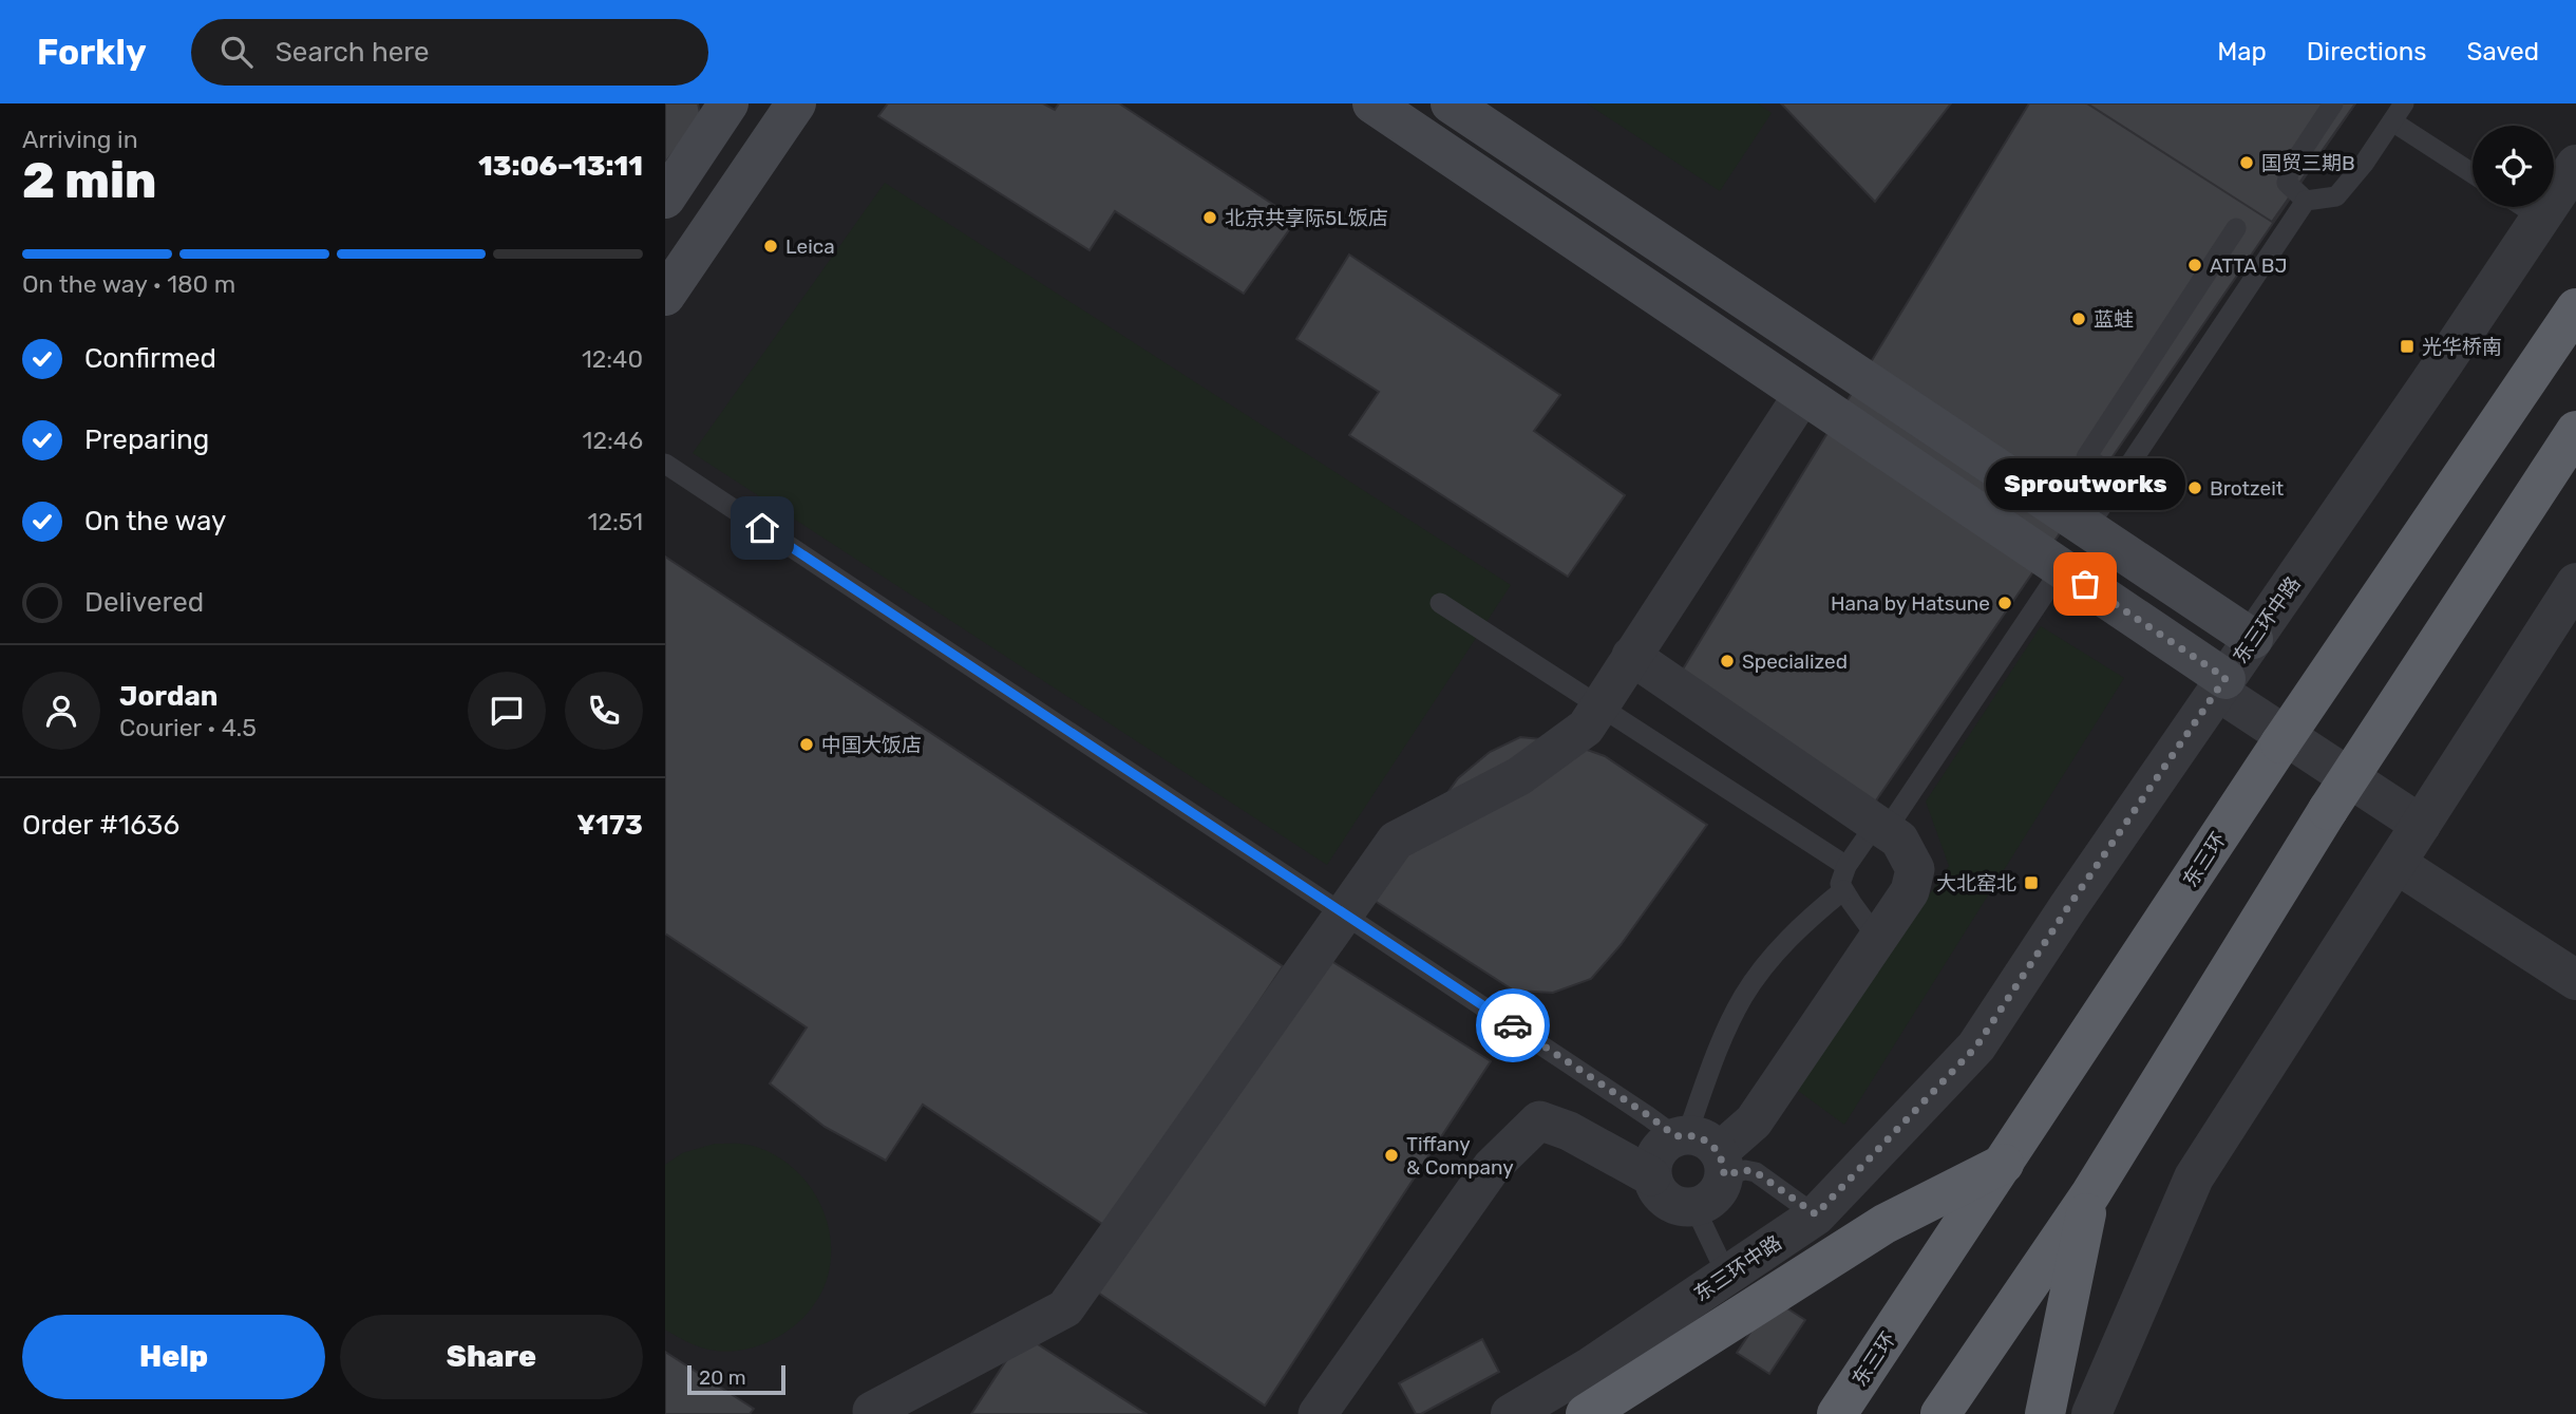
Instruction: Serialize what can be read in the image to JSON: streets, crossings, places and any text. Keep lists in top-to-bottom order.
{
  "streets": {
    "highway": ["东三环"],
    "street": ["东三环中路"]
  },
  "places": {
    "other": [
      "国贸三期B",
      "北京共享际5L饭店",
      "Leica",
      "ATTA BJ",
      "蓝蛙",
      "Brotzeit",
      "Sproutworks",
      "Hana by Hatsune",
      "Specialized",
      "中国大饭店",
      "Tiffany & Company"
    ],
    "transit": ["光华桥南", "大北窑北"]
  },
  "scale_bar": "20 m",
  "page": {
    "header": "Forkly",
    "search": "Search here",
    "nav": ["Map", "Directions", "Saved"],
    "heading": ["2 min", "Arriving in", "13:06–13:11"],
    "panel": [
      "Jordan",
      "Courier · 4.5",
      "Order #1636",
      "¥173"
    ],
    "bar": "On the way · 180 m",
    "list": [
      ["Confirmed", "12:40"],
      ["Preparing", "12:46"],
      ["On the way", "12:51"],
      "Delivered"
    ],
    "bubble": "Sproutworks",
    "buttons": ["Help", "Share"],
    "scale": "20 m"
  }
}
